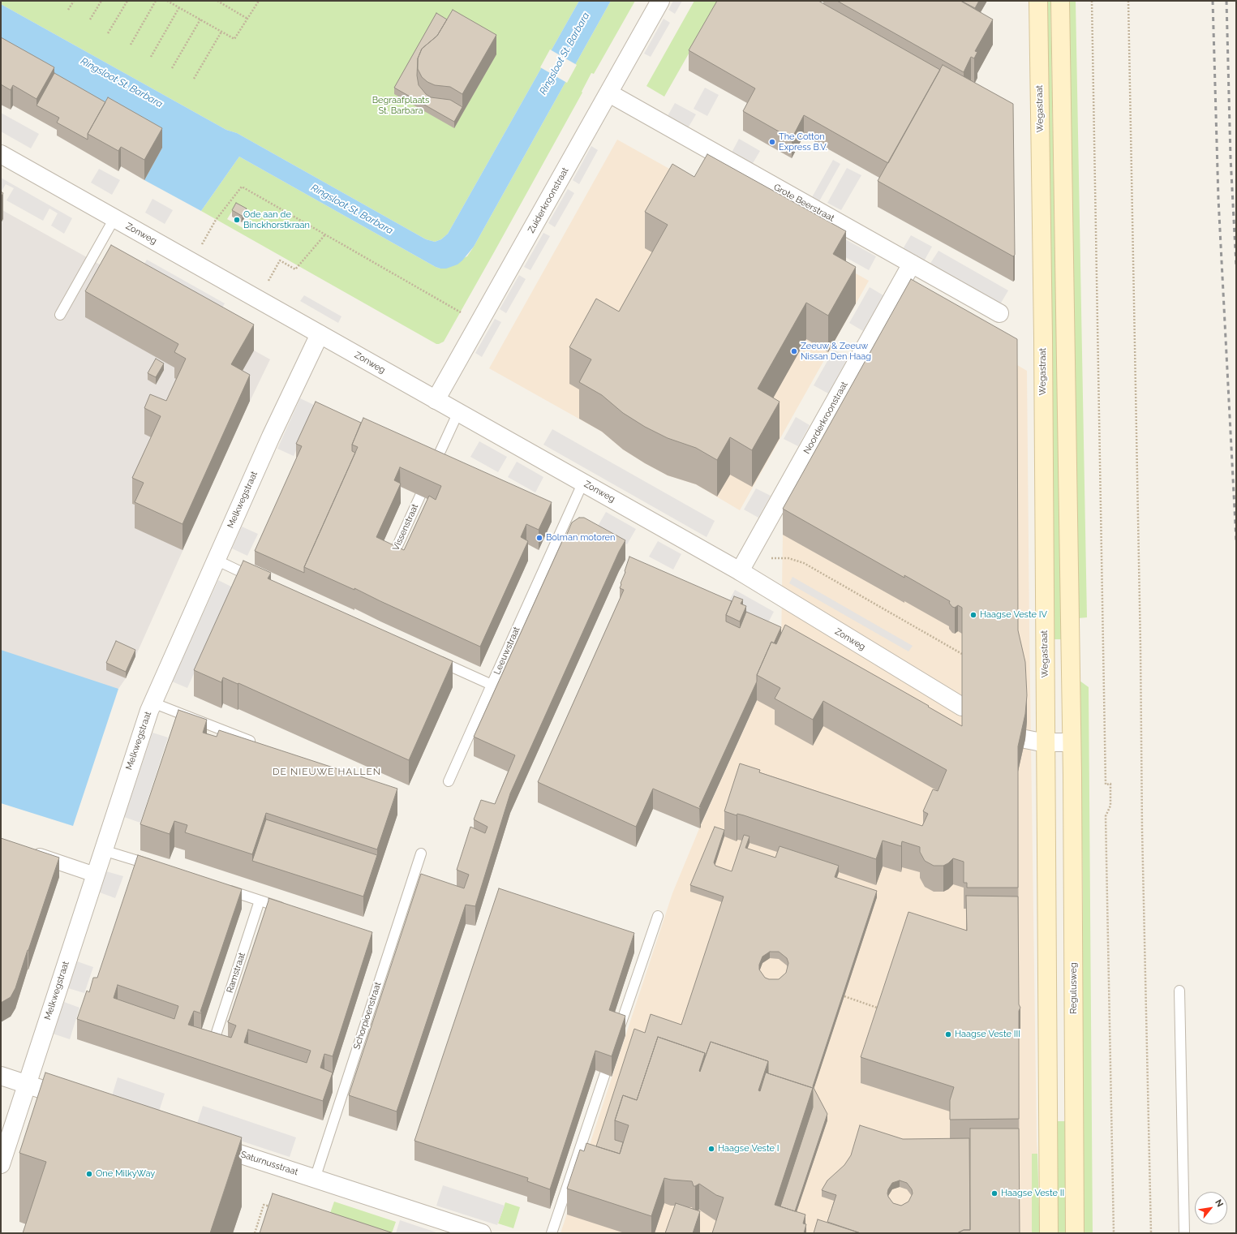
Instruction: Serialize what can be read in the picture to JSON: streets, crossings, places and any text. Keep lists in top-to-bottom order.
{
  "streets": {
    "main road": ["Wegastraat", "Regulusweg"],
    "street": [
      "Zuiderkroonstraat",
      "Grote Beerstraat",
      "Zonweg",
      "Noorderkroonstraat",
      "Melkwegstraat",
      "Saturnusstraat"
    ],
    "lane": [
      "Vissenstraat",
      "Leeuwstraat",
      "Ramstraat",
      "Schorpioenstraat"
    ]
  },
  "crossings": [
    ["Zuiderkroonstraat", "Grote Beerstraat"],
    ["Zuiderkroonstraat", "Zonweg"],
    ["Grote Beerstraat", "Noorderkroonstraat"],
    ["Zonweg", "Noorderkroonstraat"],
    ["Zonweg", "Melkwegstraat"],
    ["Zonweg", "Leeuwstraat"],
    ["Schorpioenstraat", "Saturnusstraat"]
  ],
  "districts": ["DE NIEUWE HALLEN"],
  "water": ["Ringsloot St. Barbara"],
  "parks": ["Begraafplaats St. Barbara"],
  "places": [
    "The Cotton Express B.V.",
    "Ode aan de Binckhorstkraan",
    "Zeeuw & Zeeuw Nissan Den Haag",
    "Bolman motoren",
    "Haagse Veste IV",
    "Haagse Veste III",
    "Haagse Veste I",
    "One MilkyWay",
    "Haagse Veste II"
  ],
  "north": "top right"
}
